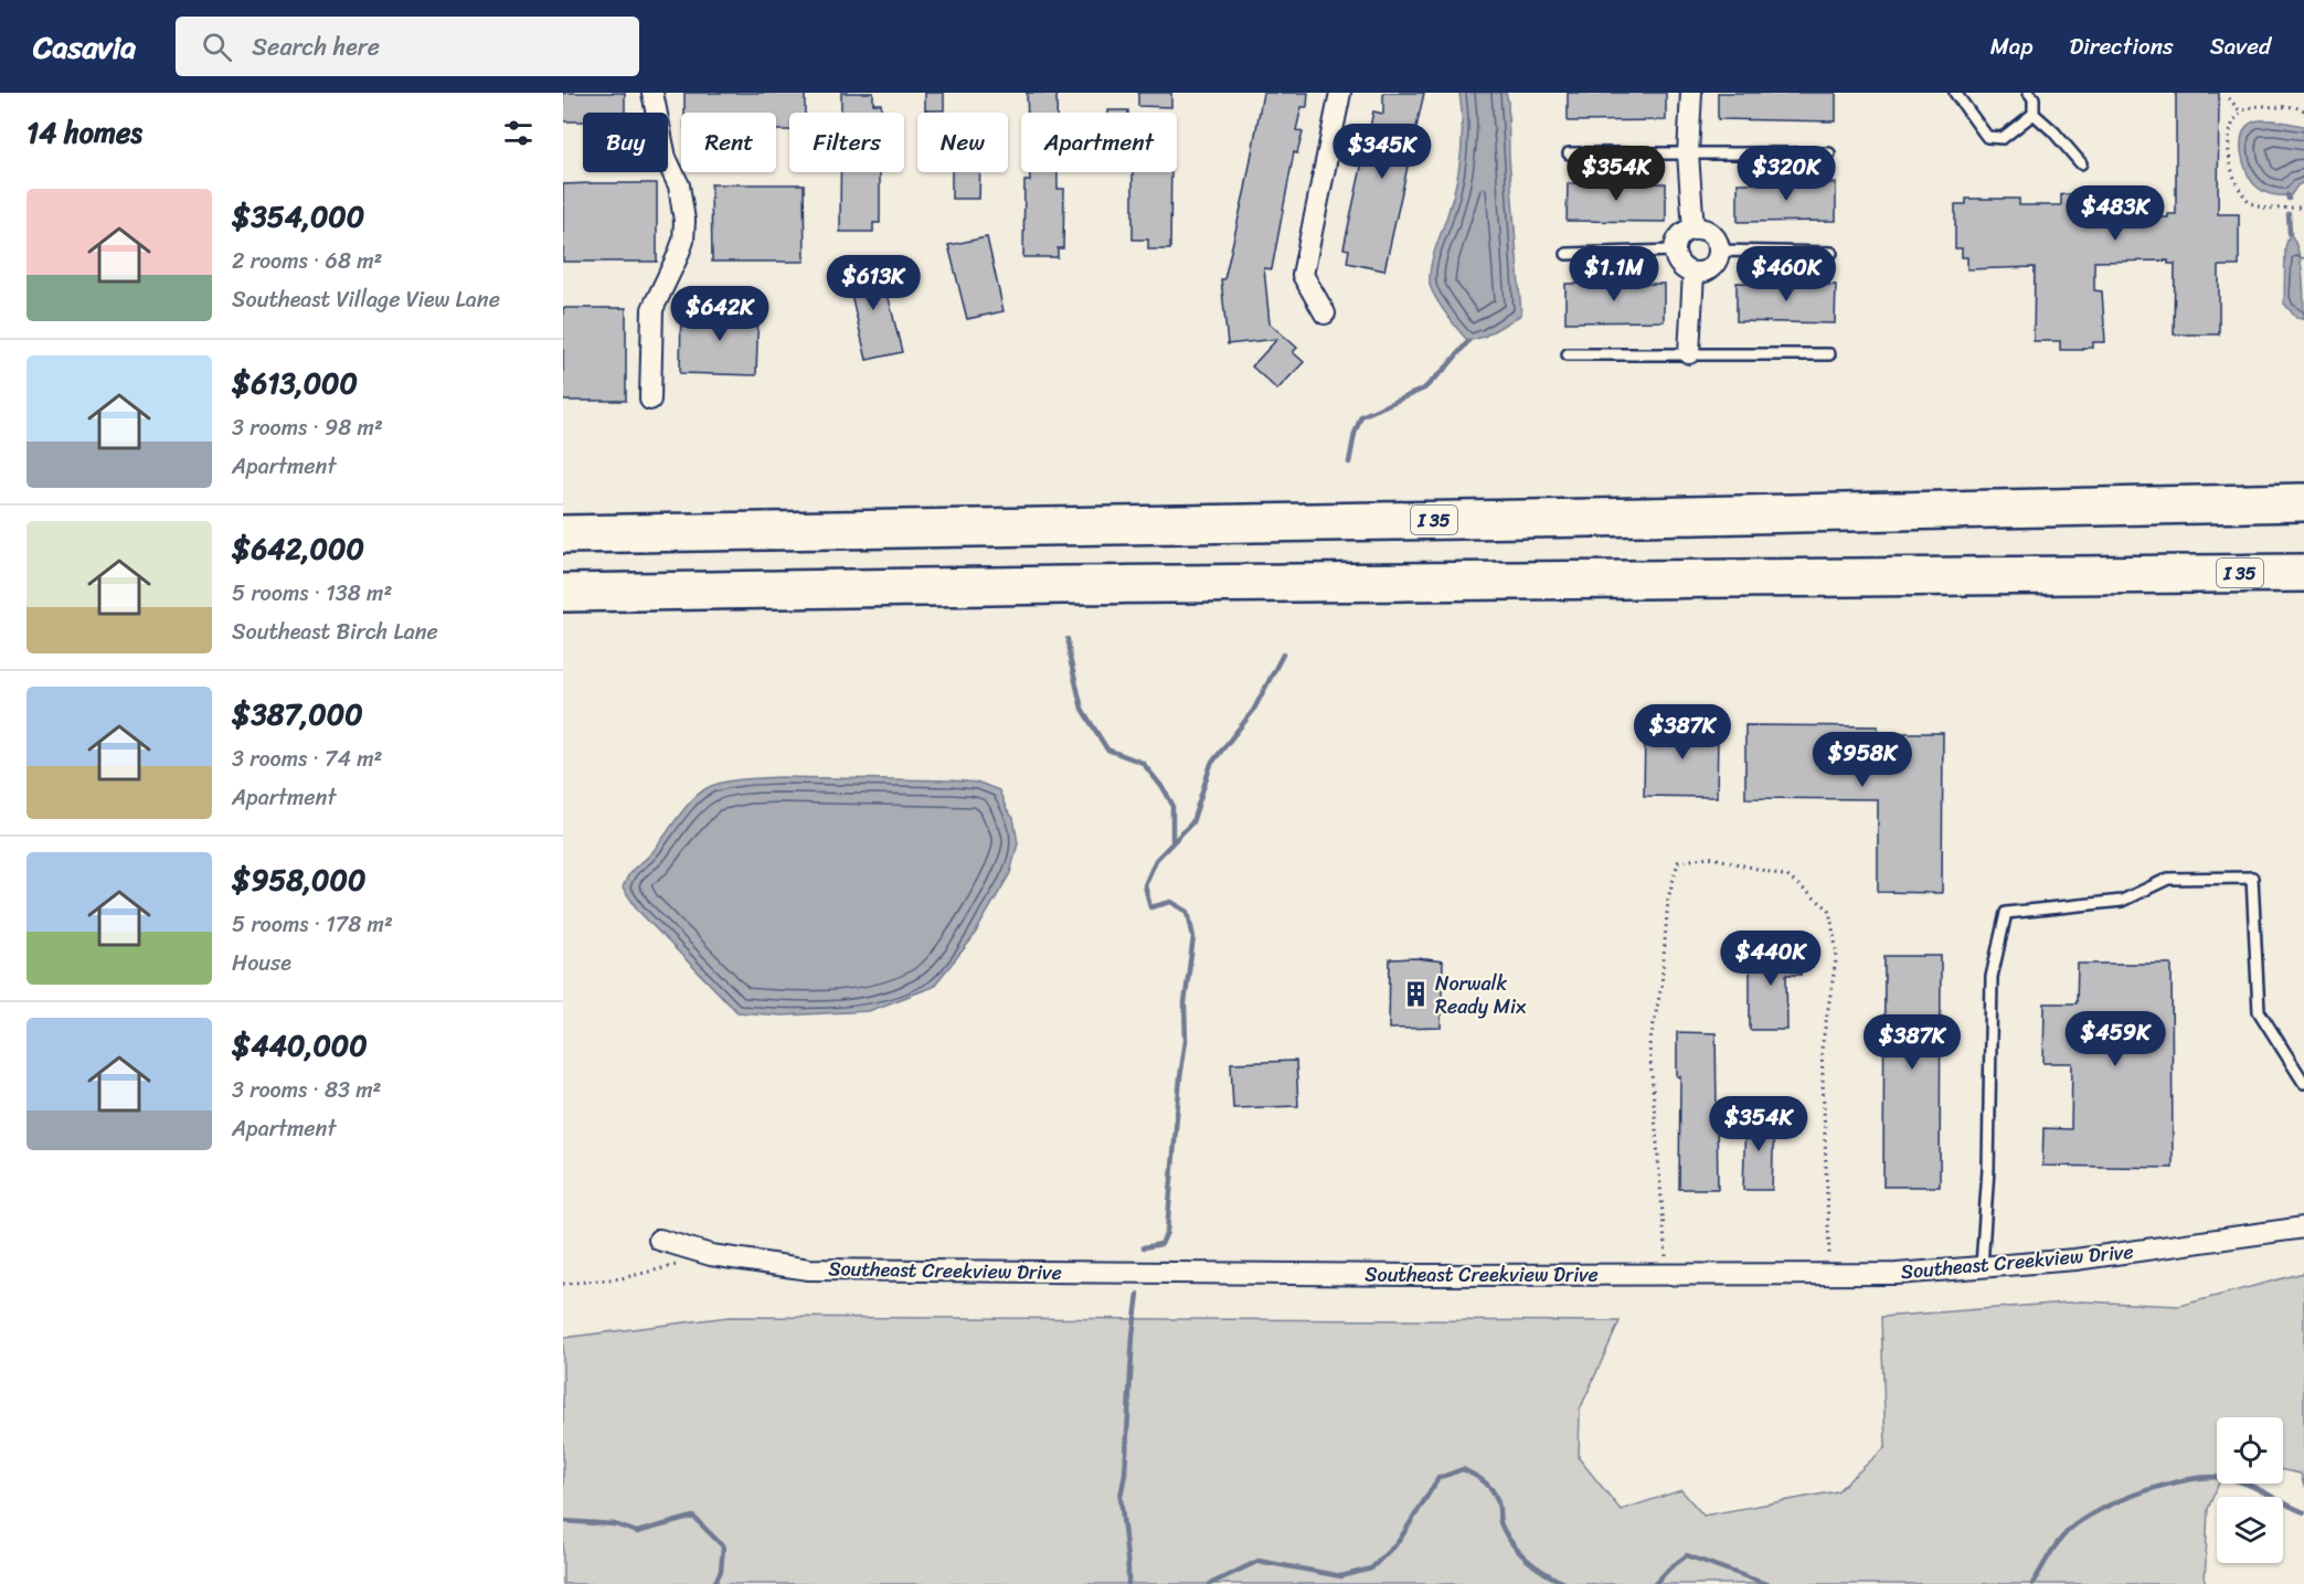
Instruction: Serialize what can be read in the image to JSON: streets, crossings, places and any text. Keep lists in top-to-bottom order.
{
  "streets": {
    "highway": ["I 35"],
    "street": ["Southeast Creekview Drive"]
  },
  "places": {
    "building": ["Norwalk Ready Mix"]
  },
  "page": {
    "header": "Casavia",
    "search": "Search here",
    "nav": ["Map", "Directions", "Saved"],
    "heading": "14 homes",
    "chip": [
      "Buy",
      "Rent",
      "Filters",
      "New",
      "Apartment"
    ],
    "price": [
      "$345K",
      "$354K",
      "$320K",
      "$483K",
      "$1.1M",
      "$460K",
      "$613K",
      "$642K",
      "$387K",
      "$958K",
      "$440K",
      "$459K",
      "$387K",
      "$354K"
    ],
    "list": [
      {
        "name": "$354,000",
        "note": "2 rooms · 68 m² · Southeast Village View Lane"
      },
      {
        "name": "$613,000",
        "note": "3 rooms · 98 m² · Apartment"
      },
      {
        "name": "$642,000",
        "note": "5 rooms · 138 m² · Southeast Birch Lane"
      },
      {
        "name": "$387,000",
        "note": "3 rooms · 74 m² · Apartment"
      },
      {
        "name": "$958,000",
        "note": "5 rooms · 178 m² · House"
      },
      {
        "name": "$440,000",
        "note": "3 rooms · 83 m² · Apartment"
      }
    ]
  }
}
